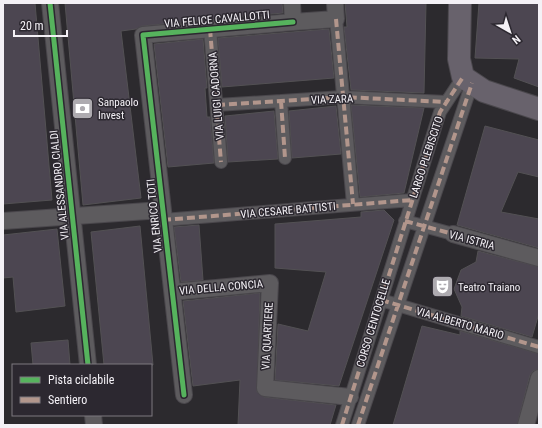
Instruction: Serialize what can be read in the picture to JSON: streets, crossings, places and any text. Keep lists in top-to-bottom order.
{
  "streets": {
    "street": [
      "VIA FELICE CAVALLOTTI",
      "VIA LUIGI CADORNA",
      "VIA ZARA",
      "LARGO PLEBISCITO",
      "VIA ALESSANDRO CIALDI",
      "VIA CESARE BATTISTI",
      "VIA ENRICO TOTI",
      "VIA ISTRIA",
      "VIA DELLA CONCIA",
      "CORSO CENTOCELLE",
      "VIA ALBERTO MARIO",
      "VIA QUARTIERE"
    ]
  },
  "crossings": [
    ["VIA FELICE CAVALLOTTI", "VIA LUIGI CADORNA"],
    ["VIA FELICE CAVALLOTTI", "VIA ENRICO TOTI"],
    ["VIA LUIGI CADORNA", "VIA ZARA"],
    ["VIA ZARA", "LARGO PLEBISCITO"],
    ["LARGO PLEBISCITO", "VIA CESARE BATTISTI"],
    ["LARGO PLEBISCITO", "VIA ISTRIA"],
    ["LARGO PLEBISCITO", "CORSO CENTOCELLE"],
    ["VIA ALESSANDRO CIALDI", "VIA CESARE BATTISTI"],
    ["VIA CESARE BATTISTI", "VIA ENRICO TOTI"],
    ["VIA ENRICO TOTI", "VIA DELLA CONCIA"],
    ["VIA ISTRIA", "CORSO CENTOCELLE"],
    ["VIA DELLA CONCIA", "VIA QUARTIERE"],
    ["CORSO CENTOCELLE", "VIA ALBERTO MARIO"],
    ["CORSO CENTOCELLE", "VIA QUARTIERE"]
  ],
  "places": {
    "bank": ["Sanpaolo Invest"],
    "theatre": ["Teatro Traiano"]
  },
  "legend": ["Pista ciclabile", "Sentiero"],
  "scale_bar": "20 m",
  "north": "bottom right"
}
